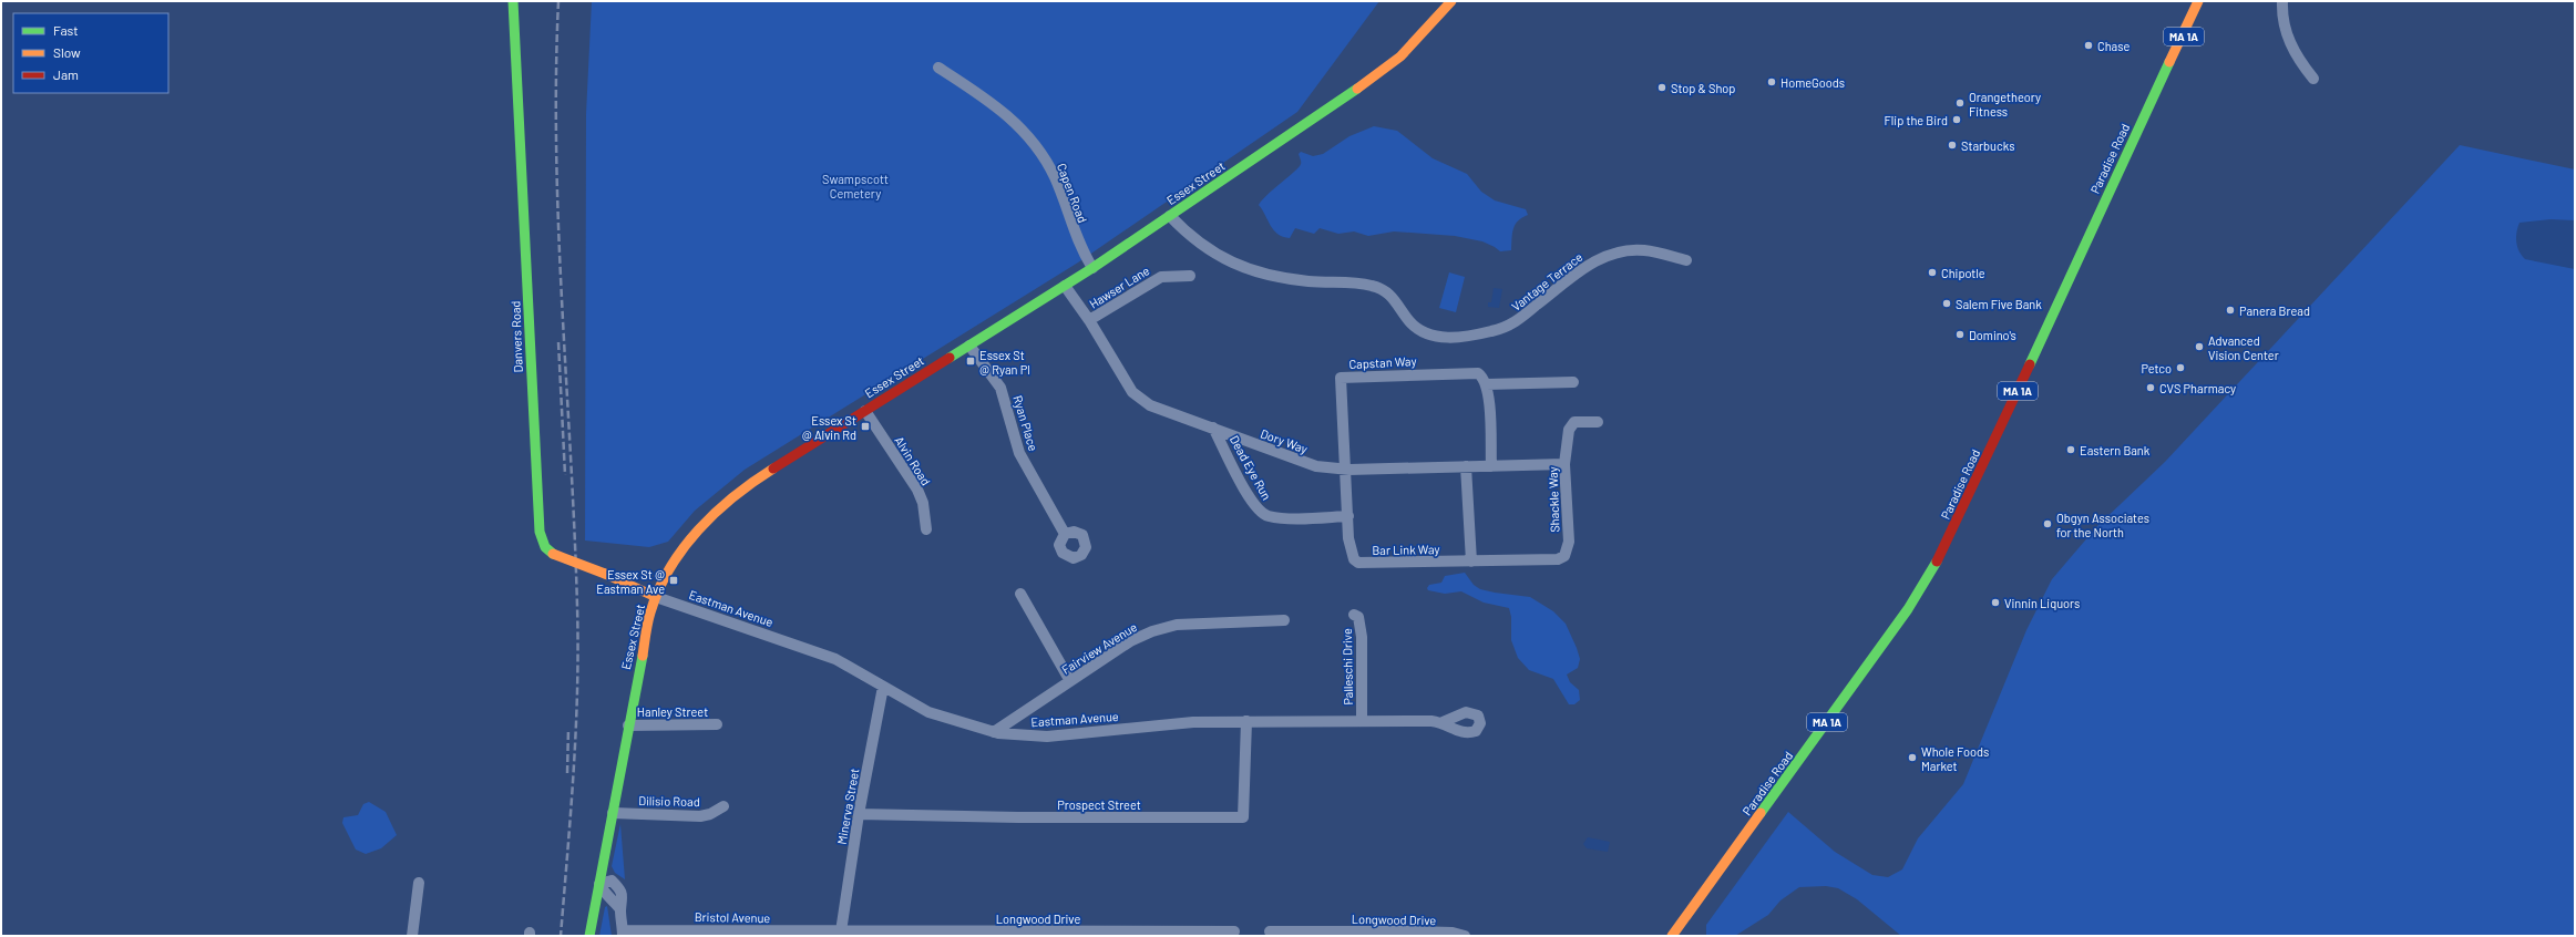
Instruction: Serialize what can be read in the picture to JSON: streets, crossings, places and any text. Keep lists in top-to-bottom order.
{
  "streets": {
    "main road": [
      "MA 1A",
      "Paradise Road",
      "Essex Street",
      "Danvers Road"
    ],
    "street": [
      "Capen Road",
      "Vantage Terrace",
      "Hawser Lane",
      "Capstan Way",
      "Ryan Place",
      "Dory Way",
      "Alvin Road",
      "Dead Eye Run",
      "Shackle Way",
      "Bar Link Way",
      "Eastman Avenue",
      "Fairview Avenue",
      "Palleschi Drive",
      "Hanley Street",
      "Dilisio Road",
      "Prospect Street",
      "Minerva Street",
      "Bristol Avenue",
      "Longwood Drive"
    ]
  },
  "crossings": [
    ["Essex Street", "Capen Road"],
    ["Essex Street", "Vantage Terrace"],
    ["Essex Street", "Danvers Road"],
    ["Essex Street", "Ryan Place"],
    ["Essex Street", "Dory Way"],
    ["Essex Street", "Alvin Road"],
    ["Essex Street", "Eastman Avenue"],
    ["Essex Street", "Hanley Street"],
    ["Essex Street", "Dilisio Road"],
    ["Hawser Lane", "Dory Way"],
    ["Danvers Road", "Eastman Avenue"],
    ["Capstan Way", "Dory Way"],
    ["Capstan Way", "Bar Link Way"],
    ["Dory Way", "Dead Eye Run"],
    ["Dory Way", "Shackle Way"],
    ["Dory Way", "Bar Link Way"],
    ["Dead Eye Run", "Bar Link Way"],
    ["Shackle Way", "Bar Link Way"],
    ["Eastman Avenue", "Fairview Avenue"],
    ["Eastman Avenue", "Palleschi Drive"],
    ["Eastman Avenue", "Prospect Street"],
    ["Eastman Avenue", "Minerva Street"],
    ["Prospect Street", "Minerva Street"],
    ["Minerva Street", "Bristol Avenue"],
    ["Minerva Street", "Longwood Drive"],
    ["Bristol Avenue", "Longwood Drive"]
  ],
  "parks": ["Swampscott Cemetery"],
  "places": {
    "other": [
      "Chase",
      "HomeGoods",
      "Stop & Shop",
      "Orangetheory Fitness",
      "Flip the Bird",
      "Starbucks",
      "Chipotle",
      "Salem Five Bank",
      "Panera Bread",
      "Domino's",
      "Advanced Vision Center",
      "Petco",
      "CVS Pharmacy",
      "Eastern Bank",
      "Obgyn Associates for the North",
      "Vinnin Liquors",
      "Whole Foods Market"
    ],
    "transit": ["Essex St @ Ryan Pl", "Essex St @ Alvin Rd", "Essex St @ Eastman Ave"]
  },
  "legend": ["Fast", "Slow", "Jam"]
}
